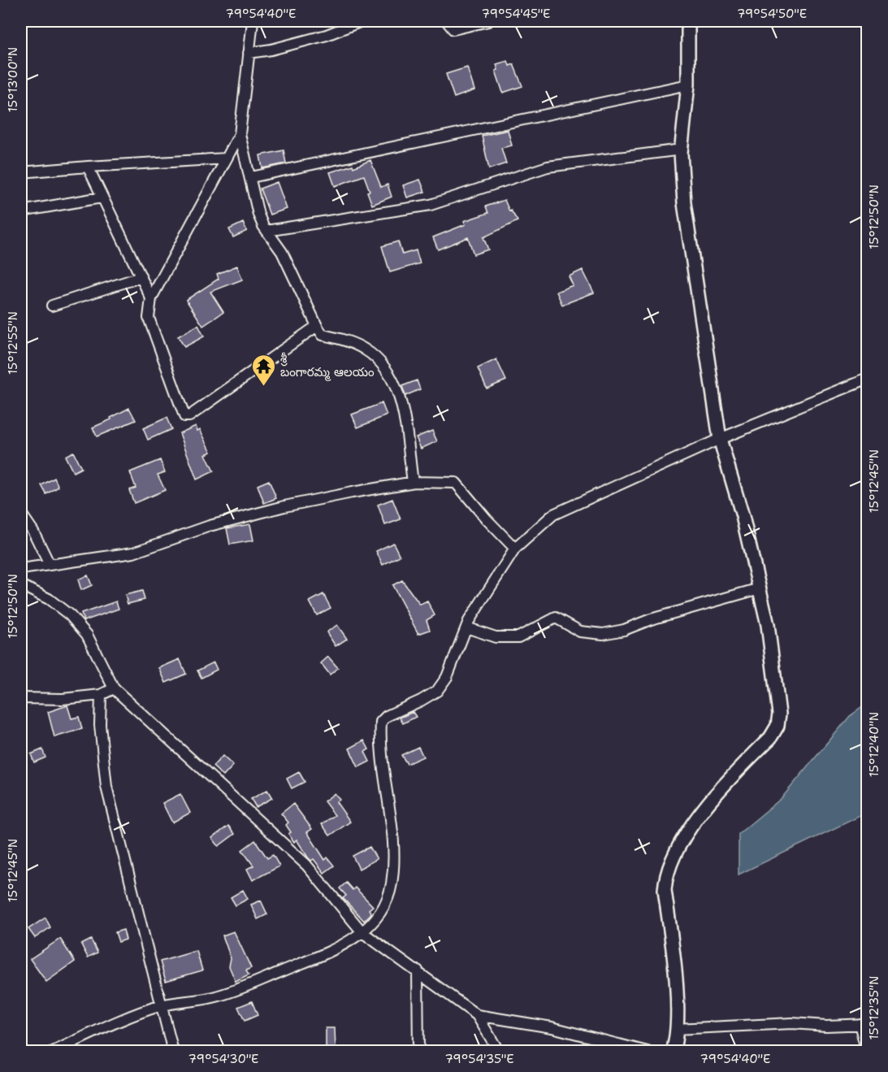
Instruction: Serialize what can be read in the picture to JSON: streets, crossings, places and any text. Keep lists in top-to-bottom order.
{
  "places": {
    "temple": ["శ్రీ బంగారమ్మ ఆలయం"]
  },
  "coordinates": [
    "79°54'40\"E",
    "79°54'45\"E",
    "79°54'50\"E",
    "15°13'00\"N",
    "15°12'50\"N",
    "15°12'55\"N",
    "15°12'45\"N",
    "15°12'40\"N",
    "15°12'35\"N",
    "79°54'30\"E",
    "79°54'35\"E"
  ]
}
